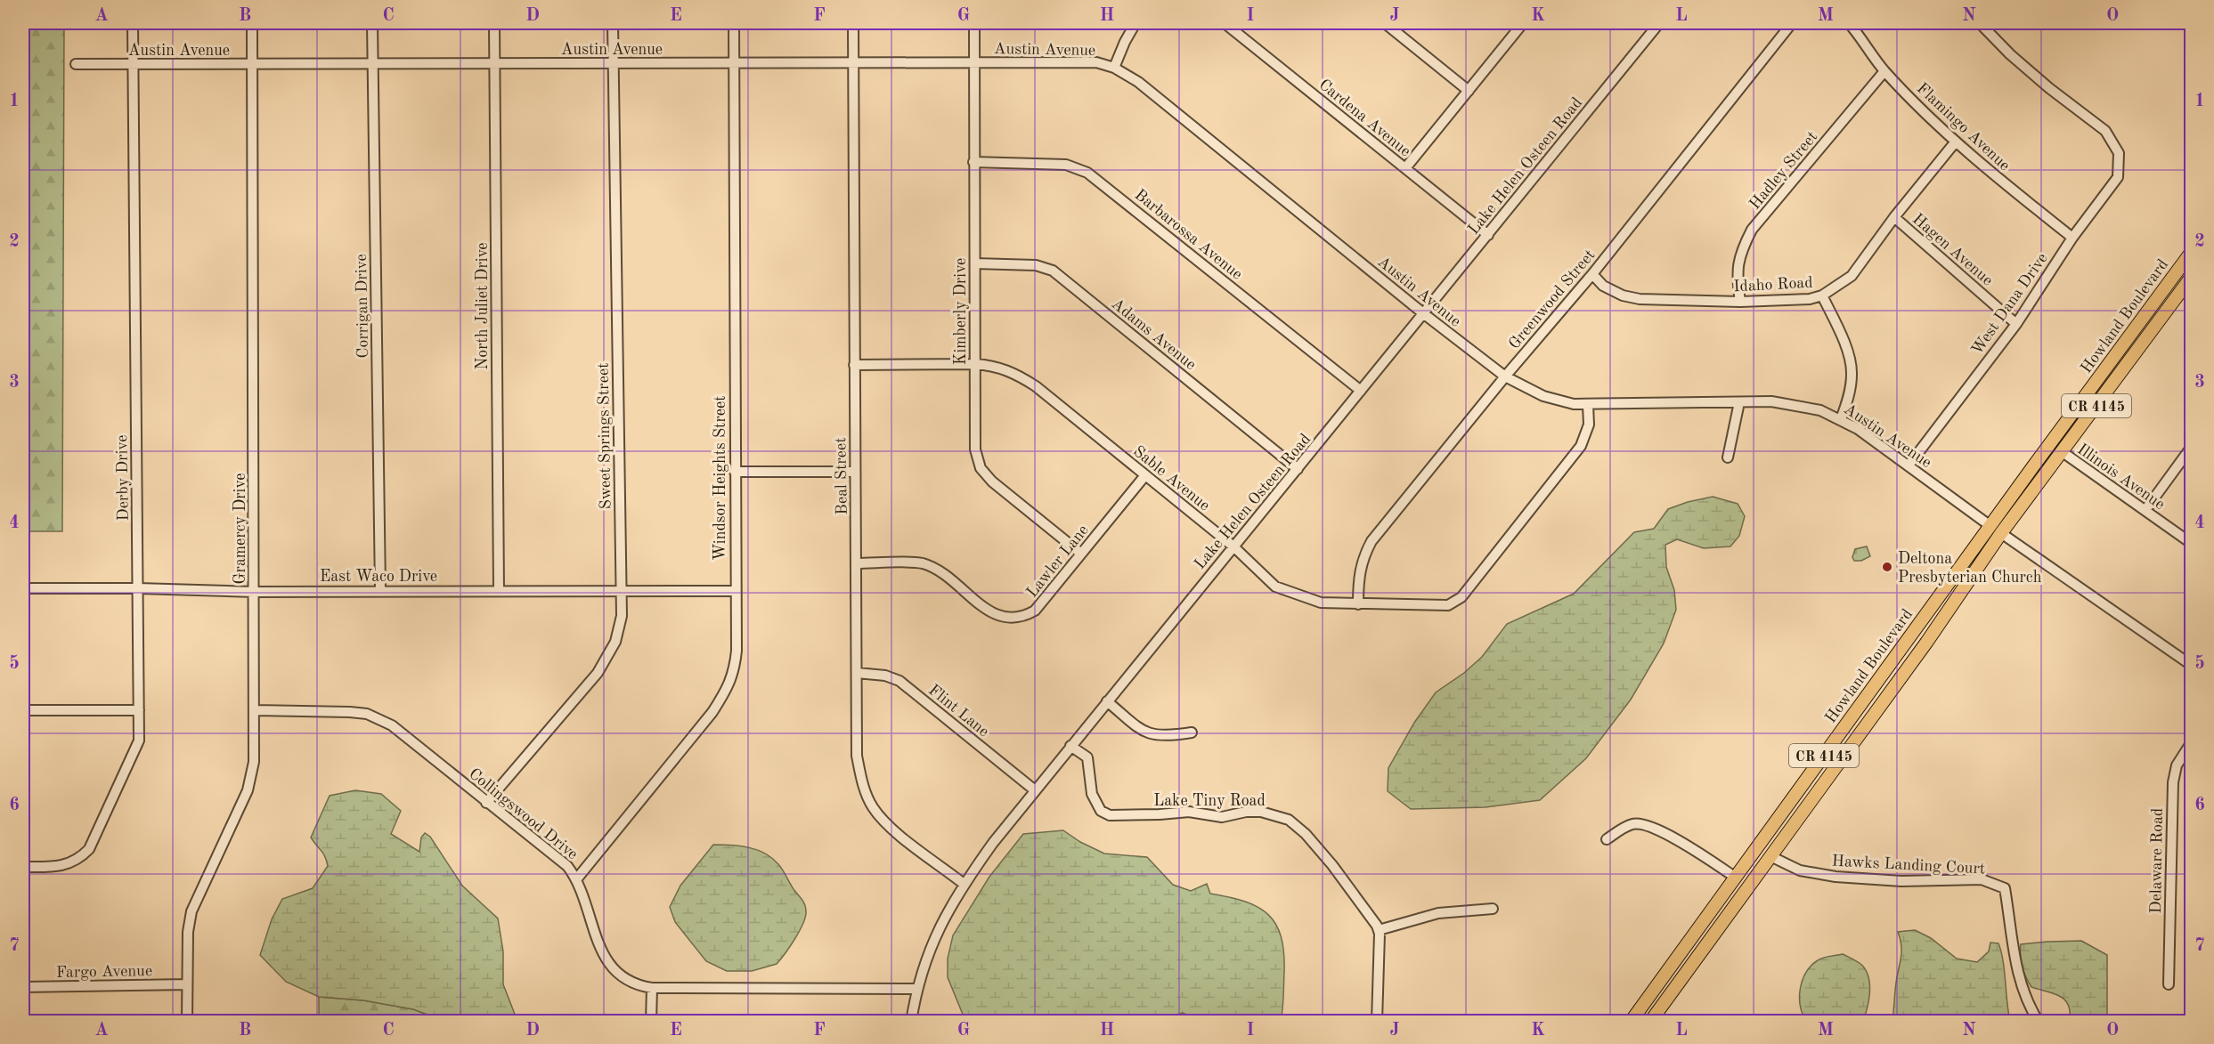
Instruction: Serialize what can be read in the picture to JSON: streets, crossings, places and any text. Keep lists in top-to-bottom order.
{
  "streets": {
    "main road": ["Howland Boulevard", "CR 4145"],
    "street": [
      "Austin Avenue",
      "Cardena Avenue",
      "Flamingo Avenue",
      "Lake Helen Osteen Road",
      "Hadley Street",
      "Barbarossa Avenue",
      "Hagen Avenue",
      "Idaho Road",
      "Greenwood Street",
      "West Dana Drive",
      "Corrigan Drive",
      "North Juliet Drive",
      "Kimberly Drive",
      "Adams Avenue",
      "Sweet Springs Street",
      "Beal Street",
      "Illinois Avenue",
      "Derby Drive",
      "Windsor Heights Street",
      "Sable Avenue",
      "Gramercy Drive",
      "Lawler Lane",
      "East Waco Drive",
      "Flint Lane",
      "Lake Tiny Road",
      "Collingswood Drive",
      "Delaware Road",
      "Hawks Landing Court",
      "Fargo Avenue"
    ]
  },
  "crossings": [
    ["Austin Avenue", "Lake Helen Osteen Road"],
    ["Austin Avenue", "Greenwood Street"],
    ["Austin Avenue", "West Dana Drive"],
    ["Austin Avenue", "Corrigan Drive"],
    ["Austin Avenue", "North Juliet Drive"],
    ["Austin Avenue", "Kimberly Drive"],
    ["Austin Avenue", "Howland Boulevard"],
    ["Austin Avenue", "Sweet Springs Street"],
    ["Austin Avenue", "Beal Street"],
    ["Austin Avenue", "Derby Drive"],
    ["Austin Avenue", "Windsor Heights Street"],
    ["Austin Avenue", "Sable Avenue"],
    ["Austin Avenue", "Gramercy Drive"],
    ["Cardena Avenue", "Lake Helen Osteen Road"],
    ["Flamingo Avenue", "Hadley Street"],
    ["Flamingo Avenue", "Idaho Road"],
    ["Flamingo Avenue", "West Dana Drive"],
    ["Lake Helen Osteen Road", "Barbarossa Avenue"],
    ["Lake Helen Osteen Road", "Adams Avenue"],
    ["Lake Helen Osteen Road", "Beal Street"],
    ["Lake Helen Osteen Road", "Sable Avenue"],
    ["Lake Helen Osteen Road", "Flint Lane"],
    ["Lake Helen Osteen Road", "Lake Tiny Road"],
    ["Lake Helen Osteen Road", "Collingswood Drive"],
    ["Hadley Street", "Idaho Road"],
    ["Barbarossa Avenue", "Kimberly Drive"],
    ["Hagen Avenue", "Idaho Road"],
    ["Hagen Avenue", "West Dana Drive"],
    ["Idaho Road", "Greenwood Street"],
    ["Greenwood Street", "Sable Avenue"],
    ["Corrigan Drive", "East Waco Drive"],
    ["North Juliet Drive", "East Waco Drive"],
    ["Kimberly Drive", "Adams Avenue"],
    ["Kimberly Drive", "Sable Avenue"],
    ["Kimberly Drive", "Lawler Lane"],
    ["Howland Boulevard", "Illinois Avenue"],
    ["Howland Boulevard", "Hawks Landing Court"],
    ["Sweet Springs Street", "East Waco Drive"],
    ["Sweet Springs Street", "Collingswood Drive"],
    ["Beal Street", "Sable Avenue"],
    ["Beal Street", "Lawler Lane"],
    ["Beal Street", "Flint Lane"],
    ["Derby Drive", "East Waco Drive"],
    ["Windsor Heights Street", "East Waco Drive"],
    ["Windsor Heights Street", "Collingswood Drive"],
    ["Sable Avenue", "Lawler Lane"],
    ["Gramercy Drive", "East Waco Drive"],
    ["Gramercy Drive", "Collingswood Drive"],
    ["Gramercy Drive", "Fargo Avenue"]
  ],
  "places": ["Deltona Presbyterian Church"],
  "grid": {
    "columns": [
      "A",
      "B",
      "C",
      "D",
      "E",
      "F",
      "G",
      "H",
      "I",
      "J",
      "K",
      "L",
      "M",
      "N",
      "O"
    ],
    "rows": [
      "1",
      "2",
      "3",
      "4",
      "5",
      "6",
      "7"
    ]
  }
}
